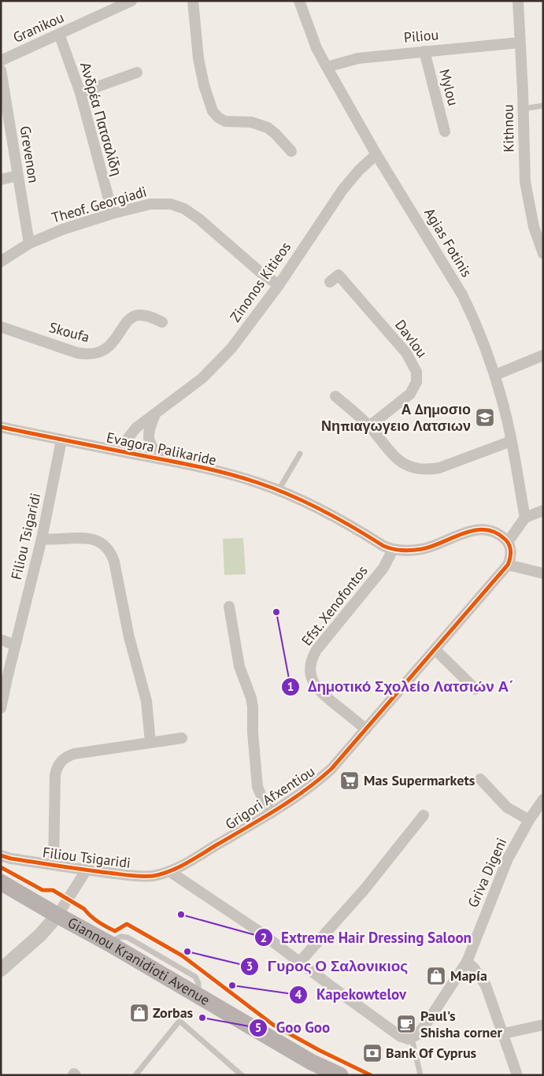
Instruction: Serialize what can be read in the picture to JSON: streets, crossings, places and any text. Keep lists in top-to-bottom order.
{
  "streets": {
    "main road": ["Giannou Kranidioti Avenue"],
    "street": [
      "Granikou",
      "Piliou",
      "Mylou",
      "Ανδρέα Πατσαλίδη",
      "Kithnou",
      "Grevenon",
      "Theof. Georgiadi",
      "Agias Fotinis",
      "Zinonos Kitieos",
      "Skoufa",
      "Davlou",
      "Evagora Palikaride",
      "Filiou Tsigaridi",
      "Efst. Xenofontos",
      "Grigori Afxentiou",
      "Griva Digeni"
    ]
  },
  "crossings": [
    ["Granikou", "Ανδρέα Πατσαλίδη"],
    ["Piliou", "Mylou"],
    ["Piliou", "Kithnou"],
    ["Piliou", "Agias Fotinis"],
    ["Ανδρέα Πατσαλίδη", "Theof. Georgiadi"],
    ["Grevenon", "Theof. Georgiadi"],
    ["Theof. Georgiadi", "Zinonos Kitieos"],
    ["Agias Fotinis", "Zinonos Kitieos"],
    ["Zinonos Kitieos", "Evagora Palikaride"],
    ["Evagora Palikaride", "Filiou Tsigaridi"],
    ["Evagora Palikaride", "Efst. Xenofontos"],
    ["Filiou Tsigaridi", "Grigori Afxentiou"],
    ["Efst. Xenofontos", "Grigori Afxentiou"]
  ],
  "places": {
    "school or university": ["Α Δημοσιο Νηπιαγωγειο Λατσιων"],
    "other": [
      "Δημοτικό Σχολείο Λατσιών Α΄",
      "Extreme Hair Dressing Saloon",
      "Γυρος Ο Σαλονικιος",
      "Kapekowtelov",
      "Goo Goo"
    ],
    "supermarket": ["Mas Supermarkets"],
    "shop": ["Mapía", "Zorbas"],
    "cafe": ["Paul's Shisha corner"],
    "bank": ["Bank Of Cyprus"]
  }
}
